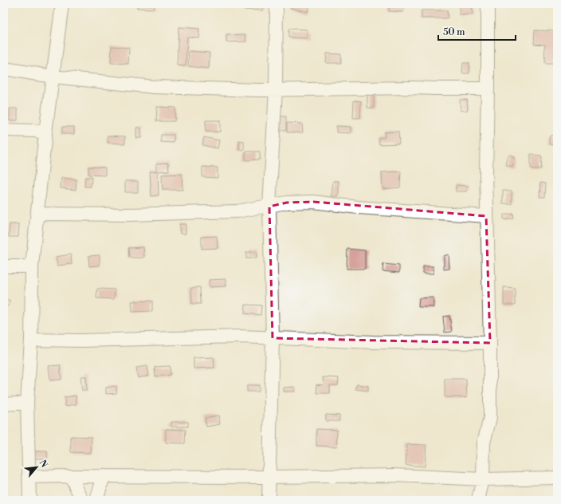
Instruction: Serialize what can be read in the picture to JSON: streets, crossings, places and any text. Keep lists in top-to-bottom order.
{
  "scale_bar": "50 m",
  "north": "top right"
}
